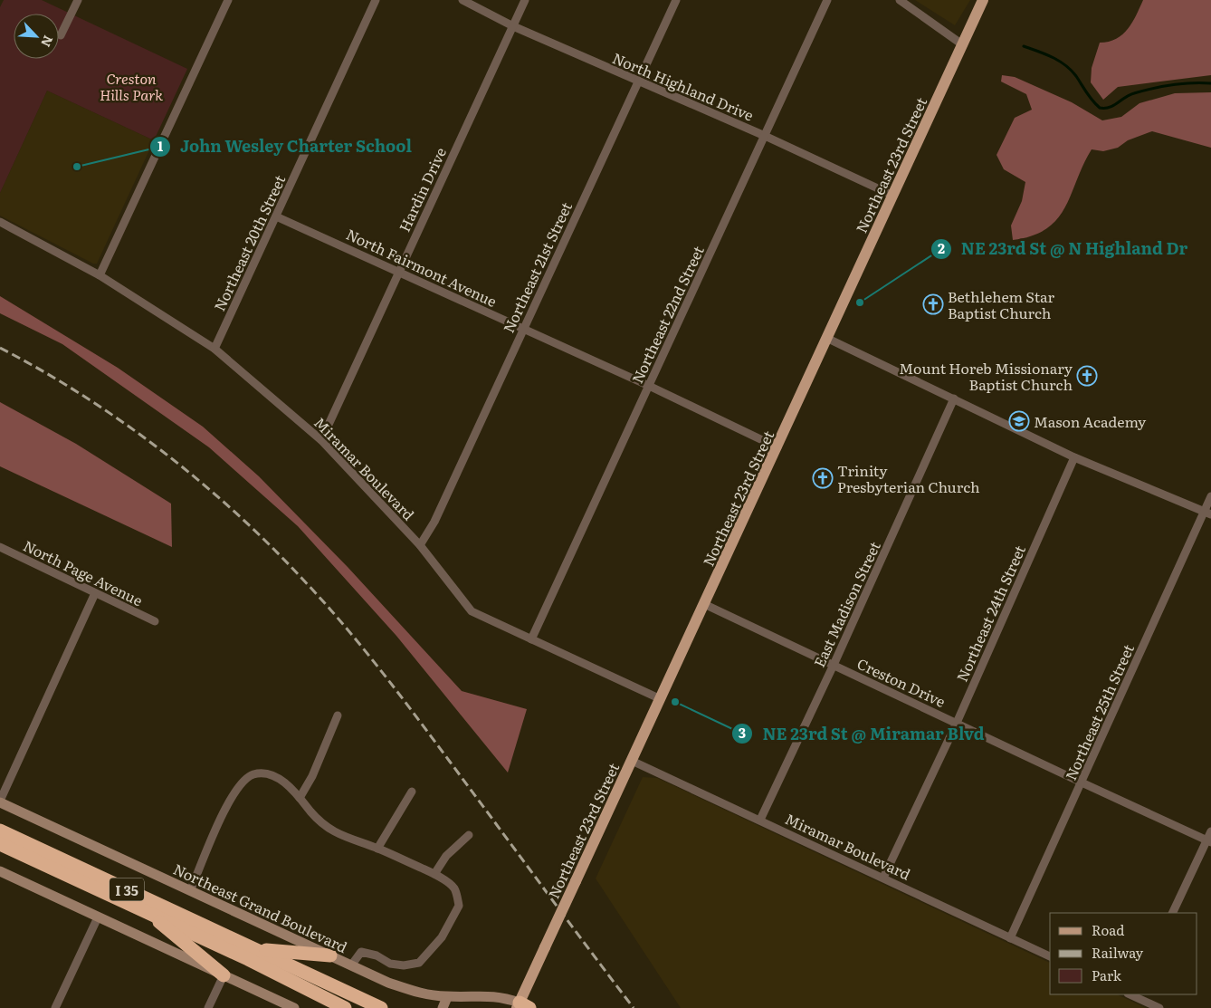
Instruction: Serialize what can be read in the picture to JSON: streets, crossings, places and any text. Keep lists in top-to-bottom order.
{
  "streets": {
    "highway": ["I 35"],
    "main road": ["Northeast 23rd Street", "Northeast Grand Boulevard"],
    "street": [
      "North Highland Drive",
      "Hardin Drive",
      "Northeast 20th Street",
      "North Fairmont Avenue",
      "Northeast 21st Street",
      "Northeast 22nd Street",
      "Miramar Boulevard",
      "North Page Avenue",
      "East Madison Street",
      "Northeast 24th Street",
      "Creston Drive",
      "Northeast 25th Street"
    ]
  },
  "crossings": [
    ["North Highland Drive", "Northeast 23rd Street"],
    ["North Highland Drive", "Hardin Drive"],
    ["North Highland Drive", "Northeast 21st Street"],
    ["North Highland Drive", "Northeast 22nd Street"],
    ["Northeast 23rd Street", "North Fairmont Avenue"],
    ["Northeast 23rd Street", "Miramar Boulevard"],
    ["Northeast 23rd Street", "Creston Drive"],
    ["Northeast 23rd Street", "Northeast Grand Boulevard"],
    ["Hardin Drive", "North Fairmont Avenue"],
    ["Hardin Drive", "Miramar Boulevard"],
    ["Northeast 20th Street", "North Fairmont Avenue"],
    ["Northeast 20th Street", "Miramar Boulevard"],
    ["North Fairmont Avenue", "Northeast 21st Street"],
    ["North Fairmont Avenue", "Northeast 22nd Street"],
    ["Northeast 21st Street", "Miramar Boulevard"],
    ["Northeast 22nd Street", "Miramar Boulevard"],
    ["Miramar Boulevard", "East Madison Street"],
    ["Miramar Boulevard", "Northeast 24th Street"],
    ["Miramar Boulevard", "Northeast 25th Street"],
    ["East Madison Street", "Creston Drive"],
    ["Northeast 24th Street", "Creston Drive"],
    ["Creston Drive", "Northeast 25th Street"]
  ],
  "parks": ["Creston Hills Park"],
  "places": {
    "other": ["John Wesley Charter School", "NE 23rd St @ N Highland Dr", "NE 23rd St @ Miramar Blvd"],
    "church": ["Bethlehem Star Baptist Church", "Mount Horeb Missionary Baptist Church", "Trinity Presbyterian Church"],
    "school or university": ["Mason Academy"]
  },
  "legend": ["Road", "Railway", "Park"],
  "north": "bottom right"
}
